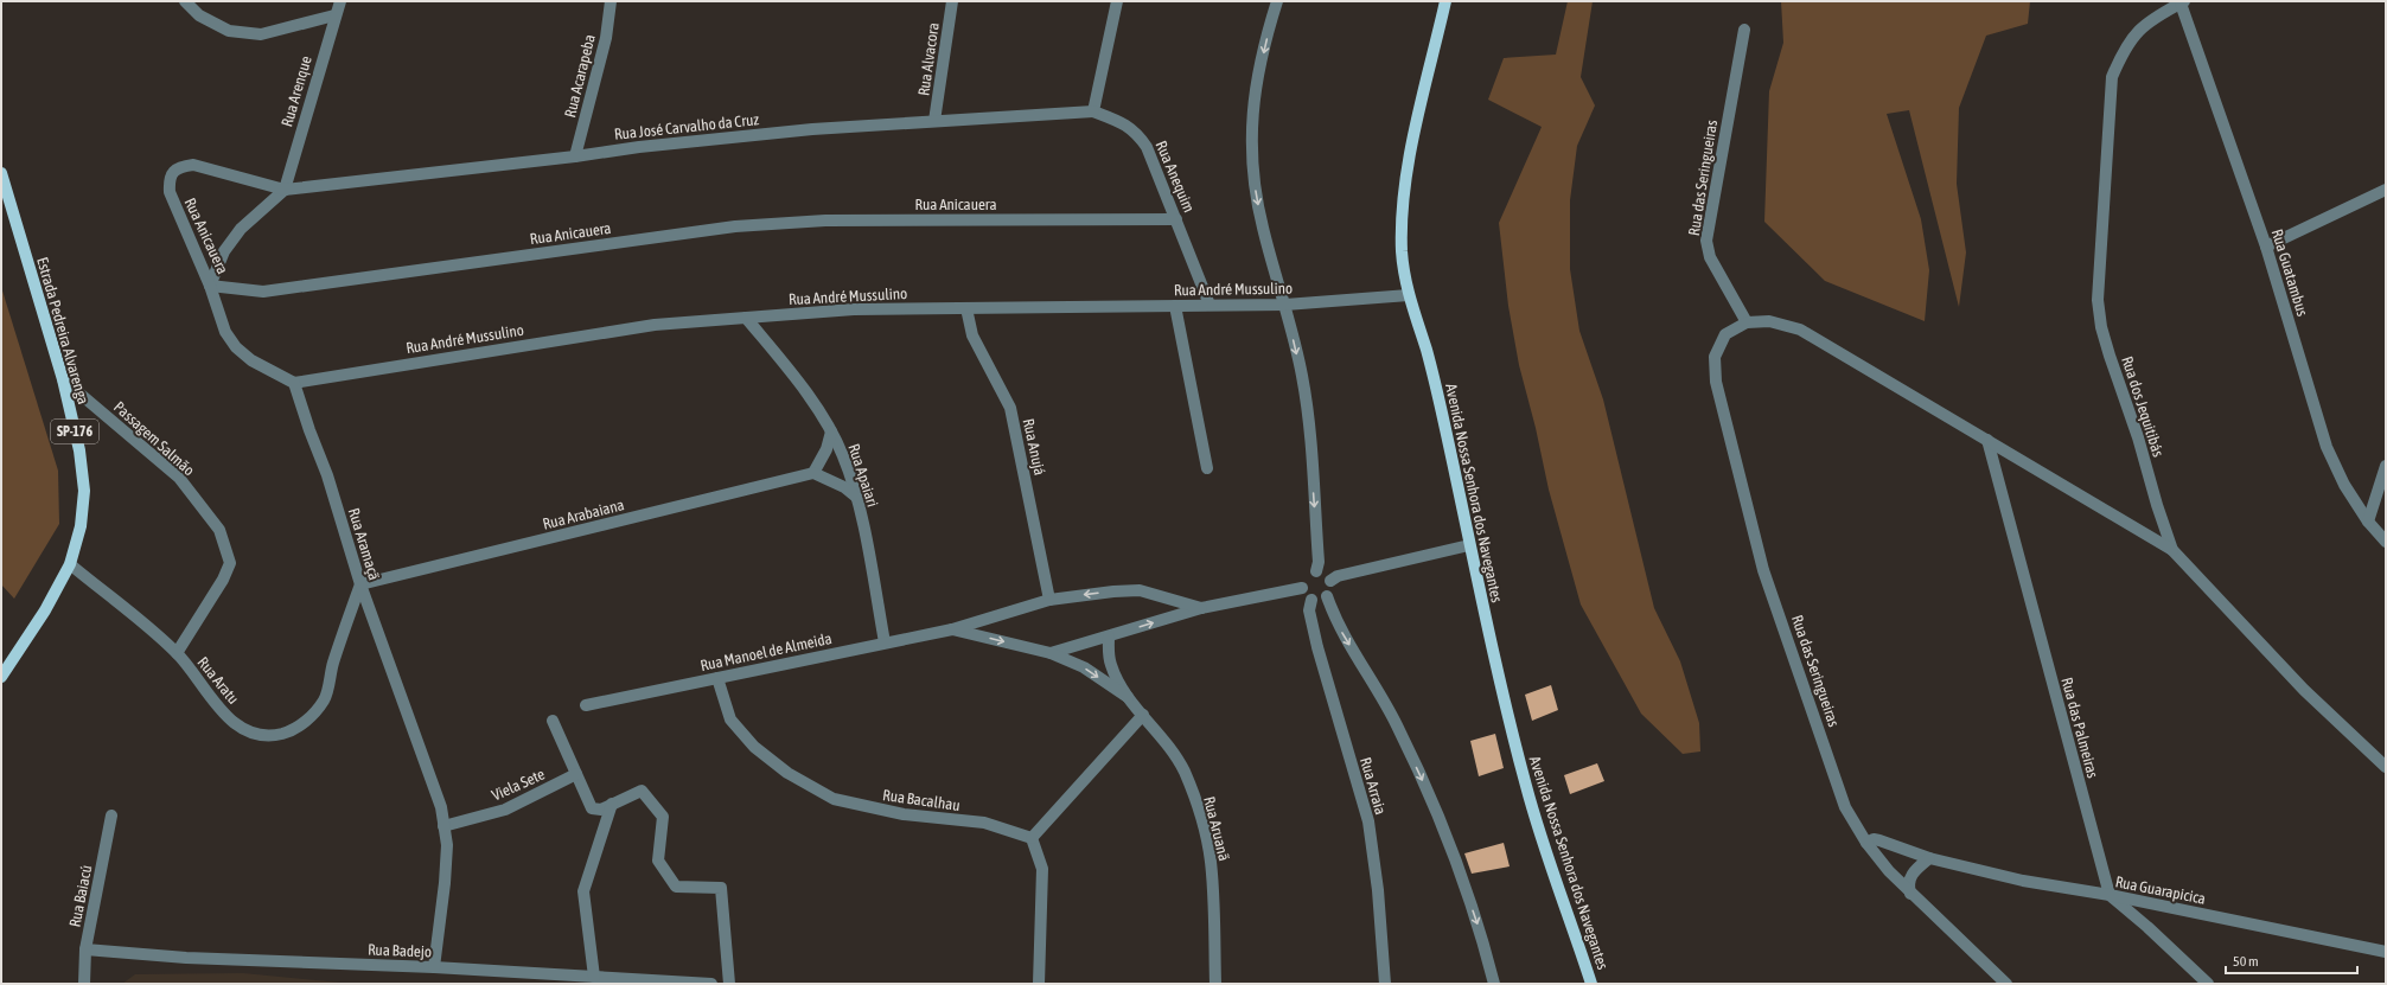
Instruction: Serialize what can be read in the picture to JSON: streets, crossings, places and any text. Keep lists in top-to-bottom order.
{
  "streets": {
    "main road": ["Estrada Pedreira Alvarenga", "SP-176", "Avenida Nossa Senhora dos Navegantes"],
    "street": [
      "Rua Alvacora",
      "Rua Acarapeba",
      "Rua Arenque",
      "Rua José Carvalho da Cruz",
      "Rua Anequim",
      "Rua das Seringueiras",
      "Rua Anicauera",
      "Rua Guatambus",
      "Rua André Mussulino",
      "Rua dos Jequitibás",
      "Passagem Salmão",
      "Rua Anujá",
      "Rua Apaiari",
      "Rua Arabaiana",
      "Rua Aramaçã",
      "Rua Manoel de Almeida",
      "Rua Aratu",
      "Rua das Palmeiras",
      "Viela Sete",
      "Rua Arraia",
      "Rua Bacalhau",
      "Rua Aruanã",
      "Rua Guarapicica",
      "Rua Baiacú",
      "Rua Badejo"
    ]
  },
  "crossings": [
    ["Rua Alvacora", "Rua José Carvalho da Cruz"],
    ["Rua Acarapeba", "Rua José Carvalho da Cruz"],
    ["Rua Arenque", "Rua José Carvalho da Cruz"],
    ["Rua Arenque", "Rua Anicauera"],
    ["Rua José Carvalho da Cruz", "Rua Anequim"],
    ["Rua José Carvalho da Cruz", "Rua Anicauera"],
    ["Rua Anequim", "Rua Anicauera"],
    ["Rua Anequim", "Rua André Mussulino"],
    ["Rua das Seringueiras", "Rua dos Jequitibás"],
    ["Rua das Seringueiras", "Rua das Palmeiras"],
    ["Rua das Seringueiras", "Rua Guarapicica"],
    ["Rua Guatambus", "Rua dos Jequitibás"],
    ["Rua André Mussulino", "Rua Anujá"],
    ["Rua André Mussulino", "Rua Apaiari"],
    ["Rua André Mussulino", "Avenida Nossa Senhora dos Navegantes"],
    ["Rua André Mussulino", "Rua Aramaçã"],
    ["Estrada Pedreira Alvarenga", "Passagem Salmão"],
    ["Estrada Pedreira Alvarenga", "Rua Aratu"],
    ["Passagem Salmão", "Rua Aratu"],
    ["Rua Anujá", "Rua Manoel de Almeida"],
    ["Rua Apaiari", "Rua Manoel de Almeida"],
    ["Rua Arabaiana", "Rua Aramaçã"],
    ["Rua Arabaiana", "Rua Aratu"],
    ["Rua Aramaçã", "Rua Aratu"],
    ["Rua Aramaçã", "Viela Sete"],
    ["Rua Aramaçã", "Rua Badejo"],
    ["Rua Manoel de Almeida", "Rua Arraia"],
    ["Rua Manoel de Almeida", "Rua Bacalhau"],
    ["Rua Manoel de Almeida", "Rua Aruanã"],
    ["Rua das Palmeiras", "Rua Guarapicica"],
    ["Rua Baiacú", "Rua Badejo"]
  ],
  "scale_bar": "50 m"
}
